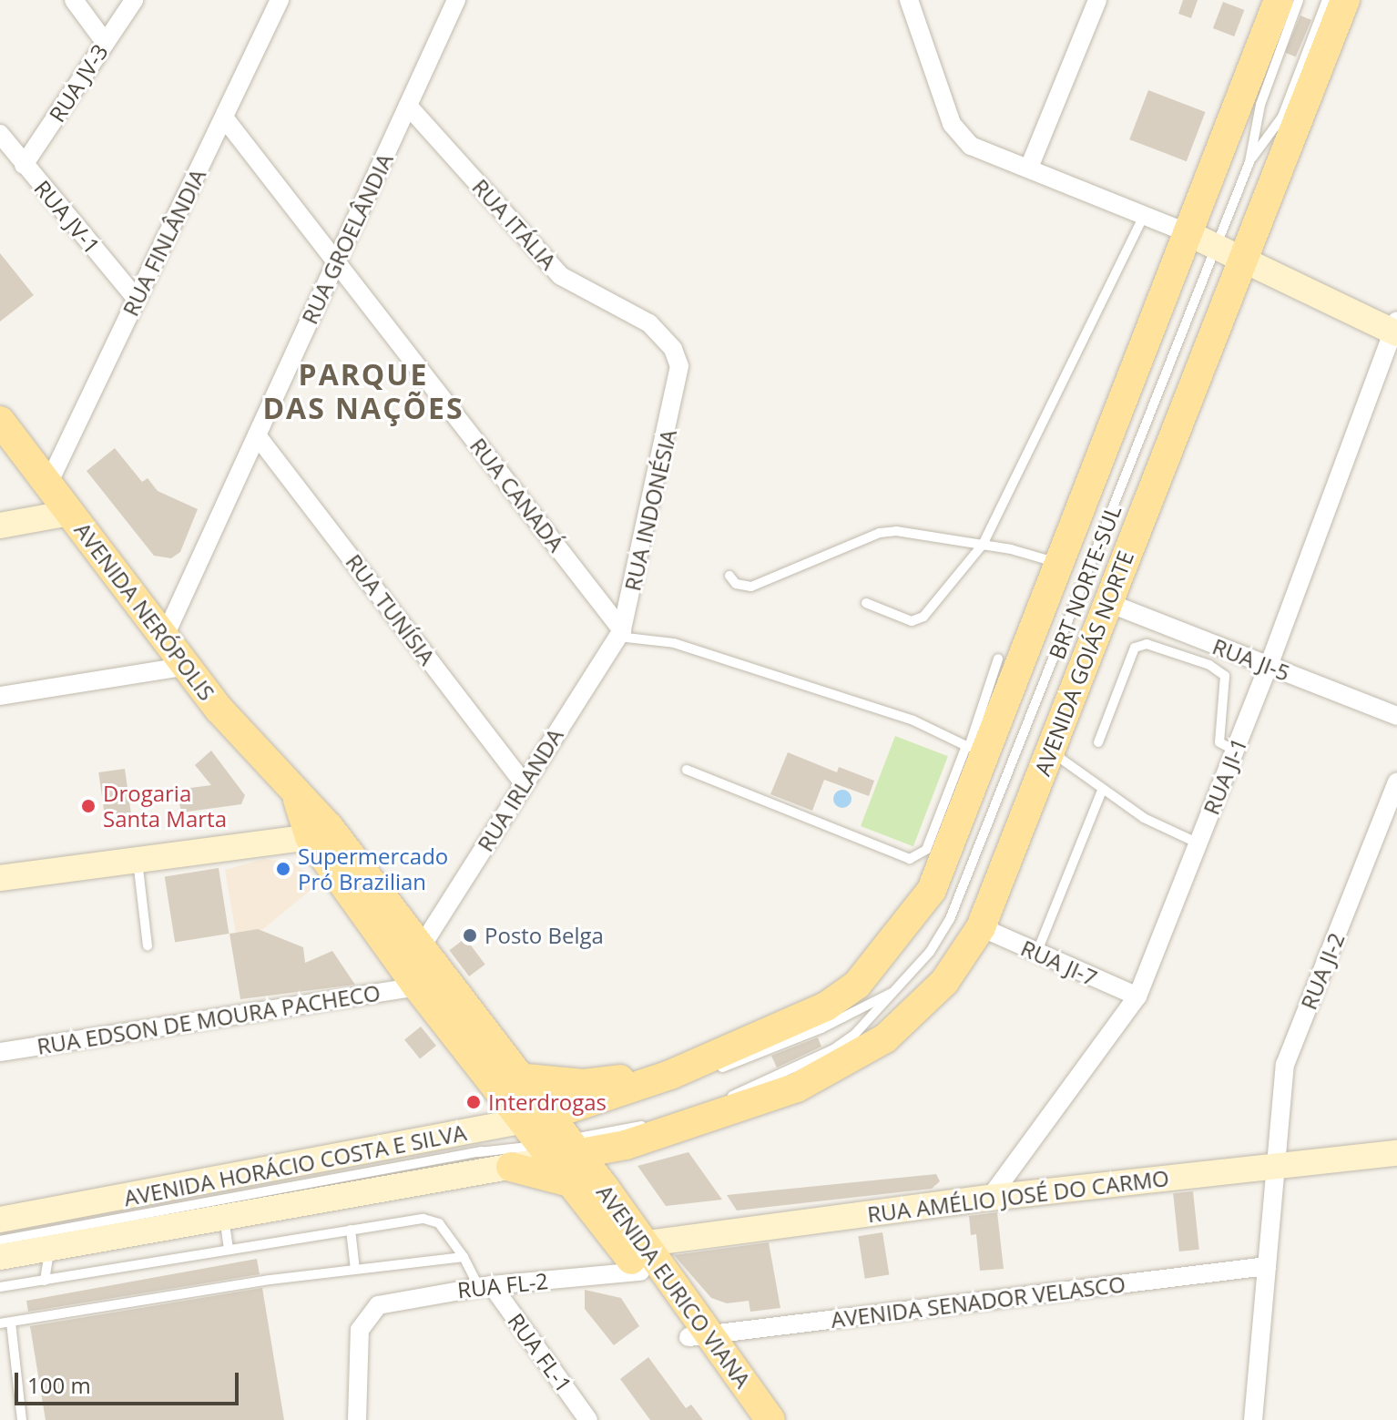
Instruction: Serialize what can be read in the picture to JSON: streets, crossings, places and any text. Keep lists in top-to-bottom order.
{
  "streets": {
    "main road": [
      "AVENIDA NERÓPOLIS",
      "AVENIDA GOIÁS NORTE",
      "AVENIDA HORÁCIO COSTA E SILVA",
      "AVENIDA EURICO VIANA"
    ],
    "street": [
      "RUA JV-3",
      "RUA JV-1",
      "RUA ITÁLIA",
      "RUA GROELÂNDIA",
      "RUA FINLÂNDIA",
      "RUA CANADÁ",
      "RUA INDONÉSIA",
      "RUA TUNÍSIA",
      "RUA JI-5",
      "RUA JI-1",
      "RUA IRLANDA",
      "RUA JI-7",
      "RUA JI-2",
      "RUA EDSON DE MOURA PACHECO",
      "RUA AMÉLIO JOSÉ DO CARMO",
      "RUA FL-2",
      "AVENIDA SENADOR VELASCO",
      "RUA FL-1"
    ],
    "lane": ["BRT NORTE-SUL"]
  },
  "crossings": [
    ["RUA JV-3", "RUA JV-1"],
    ["RUA JV-1", "RUA FINLÂNDIA"],
    ["RUA ITÁLIA", "RUA GROELÂNDIA"],
    ["RUA ITÁLIA", "RUA INDONÉSIA"],
    ["RUA GROELÂNDIA", "RUA CANADÁ"],
    ["RUA GROELÂNDIA", "RUA TUNÍSIA"],
    ["RUA GROELÂNDIA", "AVENIDA NERÓPOLIS"],
    ["RUA FINLÂNDIA", "RUA CANADÁ"],
    ["RUA FINLÂNDIA", "AVENIDA NERÓPOLIS"],
    ["RUA CANADÁ", "RUA INDONÉSIA"],
    ["RUA CANADÁ", "RUA IRLANDA"],
    ["RUA INDONÉSIA", "RUA IRLANDA"],
    ["BRT NORTE-SUL", "AVENIDA NERÓPOLIS"],
    ["BRT NORTE-SUL", "AVENIDA HORÁCIO COSTA E SILVA"],
    ["BRT NORTE-SUL", "AVENIDA EURICO VIANA"],
    ["RUA TUNÍSIA", "RUA IRLANDA"],
    ["AVENIDA NERÓPOLIS", "RUA IRLANDA"],
    ["AVENIDA NERÓPOLIS", "RUA EDSON DE MOURA PACHECO"],
    ["AVENIDA NERÓPOLIS", "AVENIDA HORÁCIO COSTA E SILVA"],
    ["AVENIDA NERÓPOLIS", "AVENIDA EURICO VIANA"],
    ["RUA JI-5", "AVENIDA GOIÁS NORTE"],
    ["RUA JI-5", "RUA JI-1"],
    ["AVENIDA GOIÁS NORTE", "RUA JI-7"],
    ["AVENIDA GOIÁS NORTE", "AVENIDA HORÁCIO COSTA E SILVA"],
    ["RUA JI-1", "RUA JI-7"],
    ["RUA JI-1", "RUA AMÉLIO JOSÉ DO CARMO"],
    ["RUA JI-2", "RUA AMÉLIO JOSÉ DO CARMO"],
    ["RUA JI-2", "AVENIDA SENADOR VELASCO"],
    ["AVENIDA HORÁCIO COSTA E SILVA", "AVENIDA EURICO VIANA"],
    ["RUA AMÉLIO JOSÉ DO CARMO", "RUA FL-2"],
    ["RUA AMÉLIO JOSÉ DO CARMO", "AVENIDA EURICO VIANA"],
    ["RUA FL-2", "AVENIDA EURICO VIANA"],
    ["RUA FL-2", "RUA FL-1"],
    ["AVENIDA EURICO VIANA", "AVENIDA SENADOR VELASCO"]
  ],
  "districts": ["PARQUE DAS NAÇÕES"],
  "places": [
    "Drogaria Santa Marta",
    "Supermercado Pró Brazilian",
    "Posto Belga",
    "Interdrogas"
  ],
  "scale_bar": "100 m"
}
